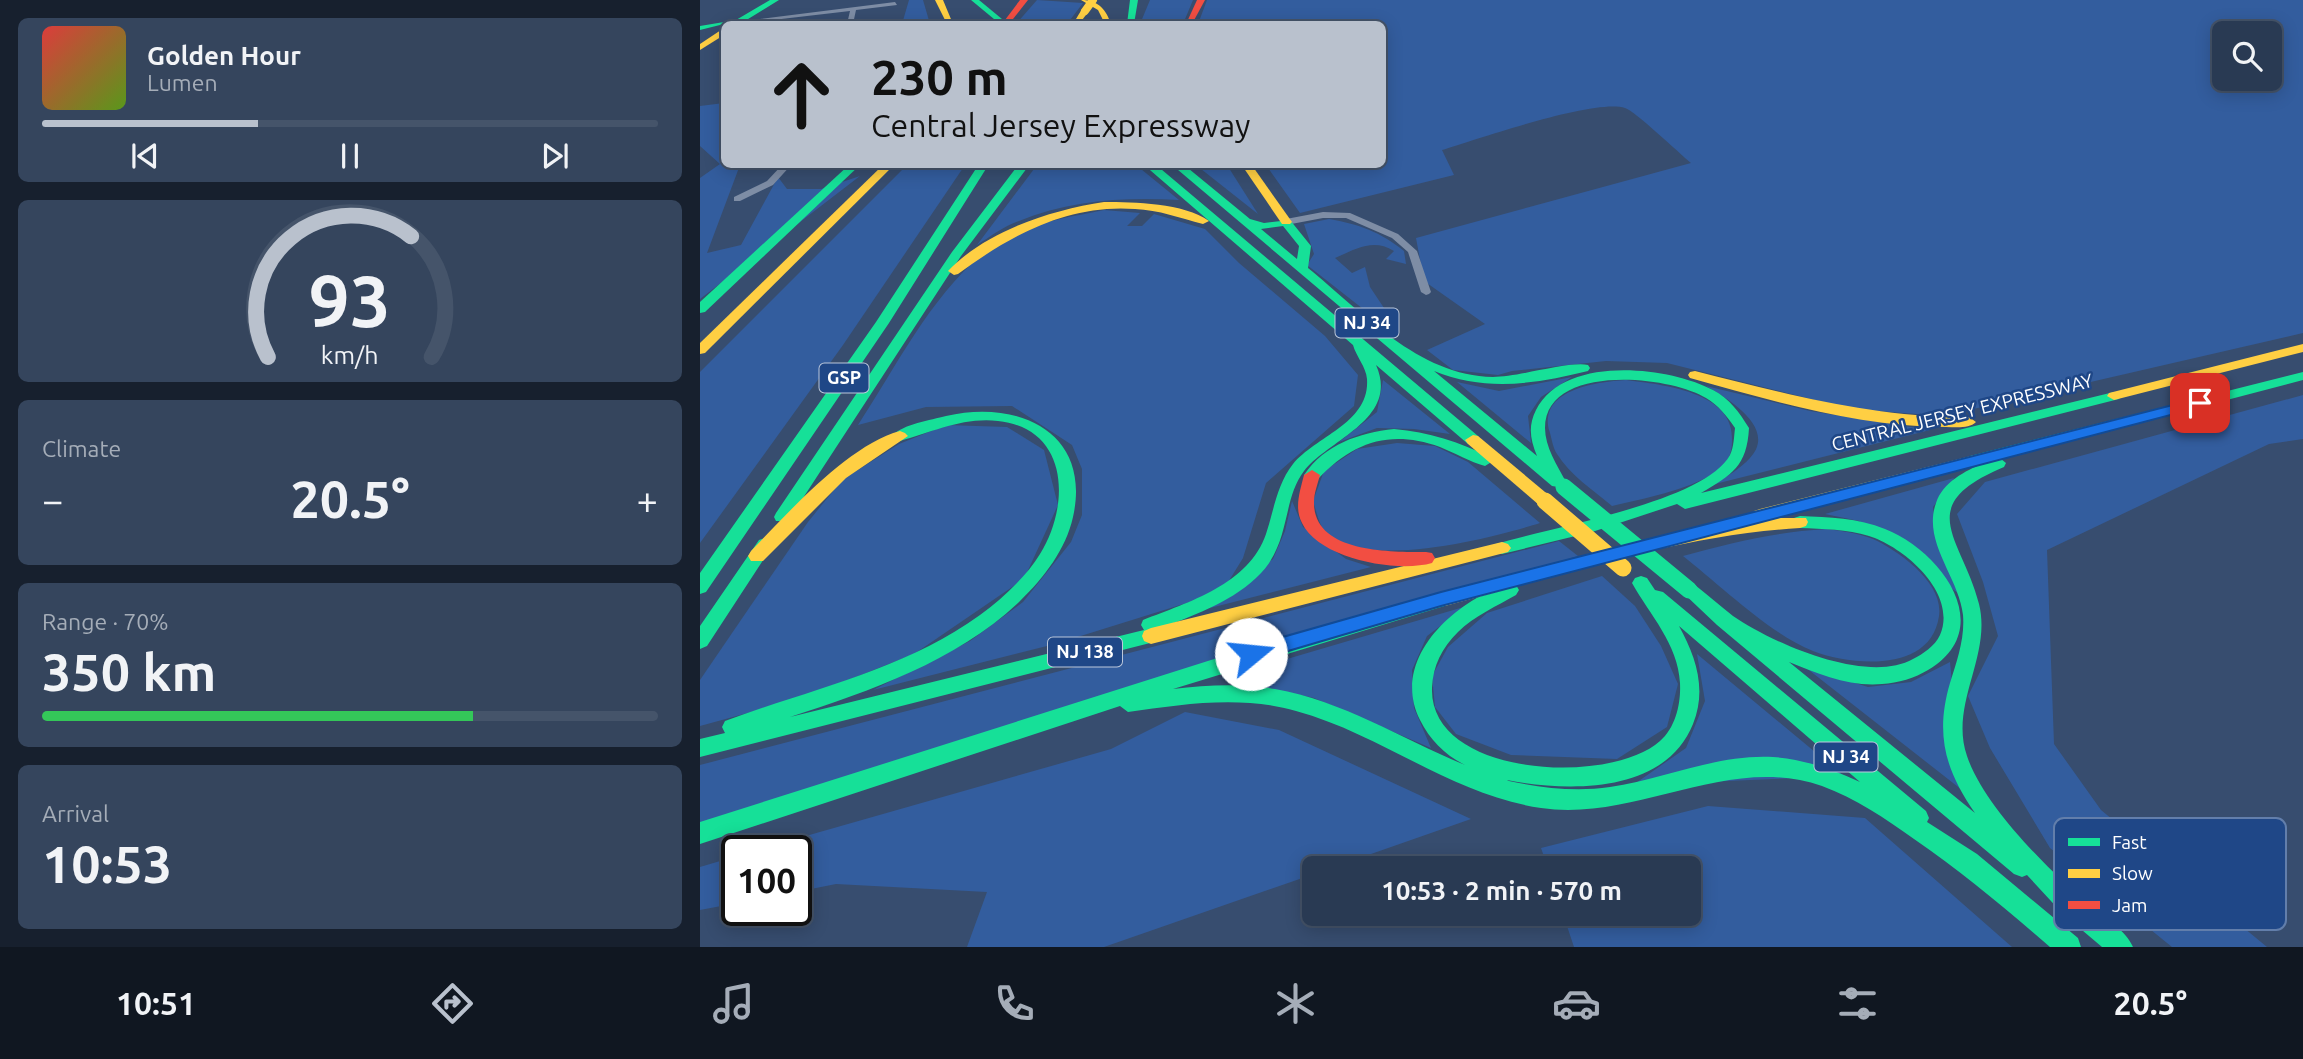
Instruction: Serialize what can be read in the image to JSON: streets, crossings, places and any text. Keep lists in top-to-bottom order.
{
  "streets": {
    "main road": [
      "NJ 34",
      "GSP",
      "CENTRAL JERSEY EXPRESSWAY",
      "NJ 138"
    ]
  },
  "crossings": [
    ["CENTRAL JERSEY EXPRESSWAY", "NJ 138"]
  ],
  "legend": ["Fast", "Slow", "Jam"],
  "page": {
    "turn": ["230 m", "Central Jersey Expressway"],
    "song": ["Golden Hour", "Lumen"],
    "tile": [
      "Climate",
      ["Range · 70%", "350 km"],
      ["Arrival", "10:53"]
    ],
    "heat": ["−", "20.5°", "+"],
    "limit": "100",
    "trip": "10:53 · 2 min · 570 m",
    "tabs": ["10:51", "20.5°"],
    "gauge": ["93", "km/h"]
  }
}
